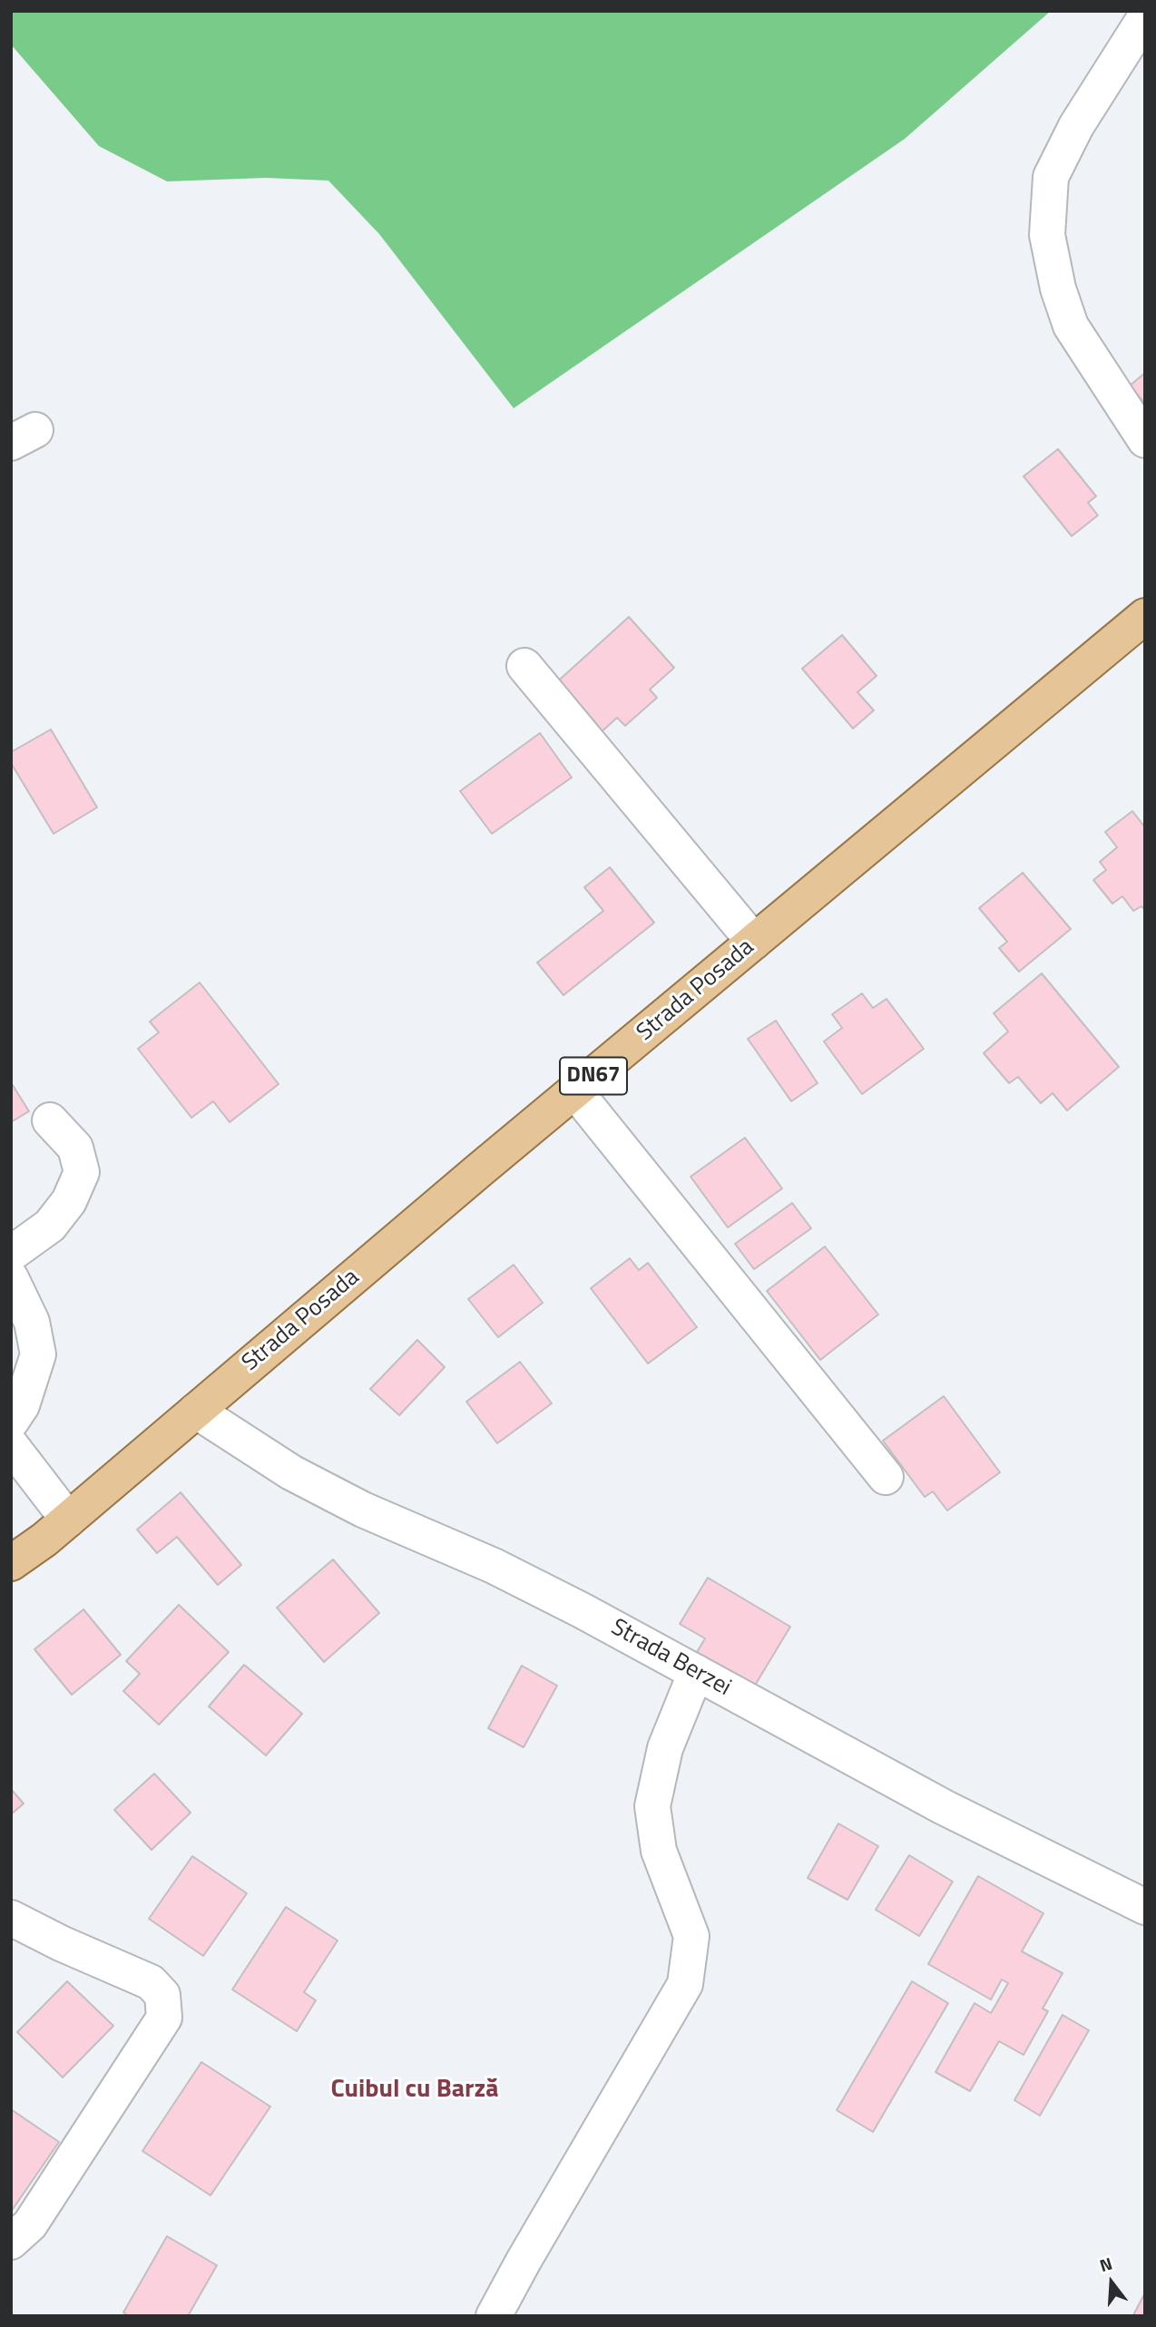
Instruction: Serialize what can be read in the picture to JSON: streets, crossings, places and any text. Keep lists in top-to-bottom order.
{
  "streets": {
    "main road": ["Strada Posada", "DN67"],
    "street": ["Strada Berzei"]
  },
  "crossings": [
    ["Strada Posada", "DN67"],
    ["Strada Posada", "Strada Berzei"]
  ],
  "districts": ["Cuibul cu Barză"],
  "north": "top"
}
